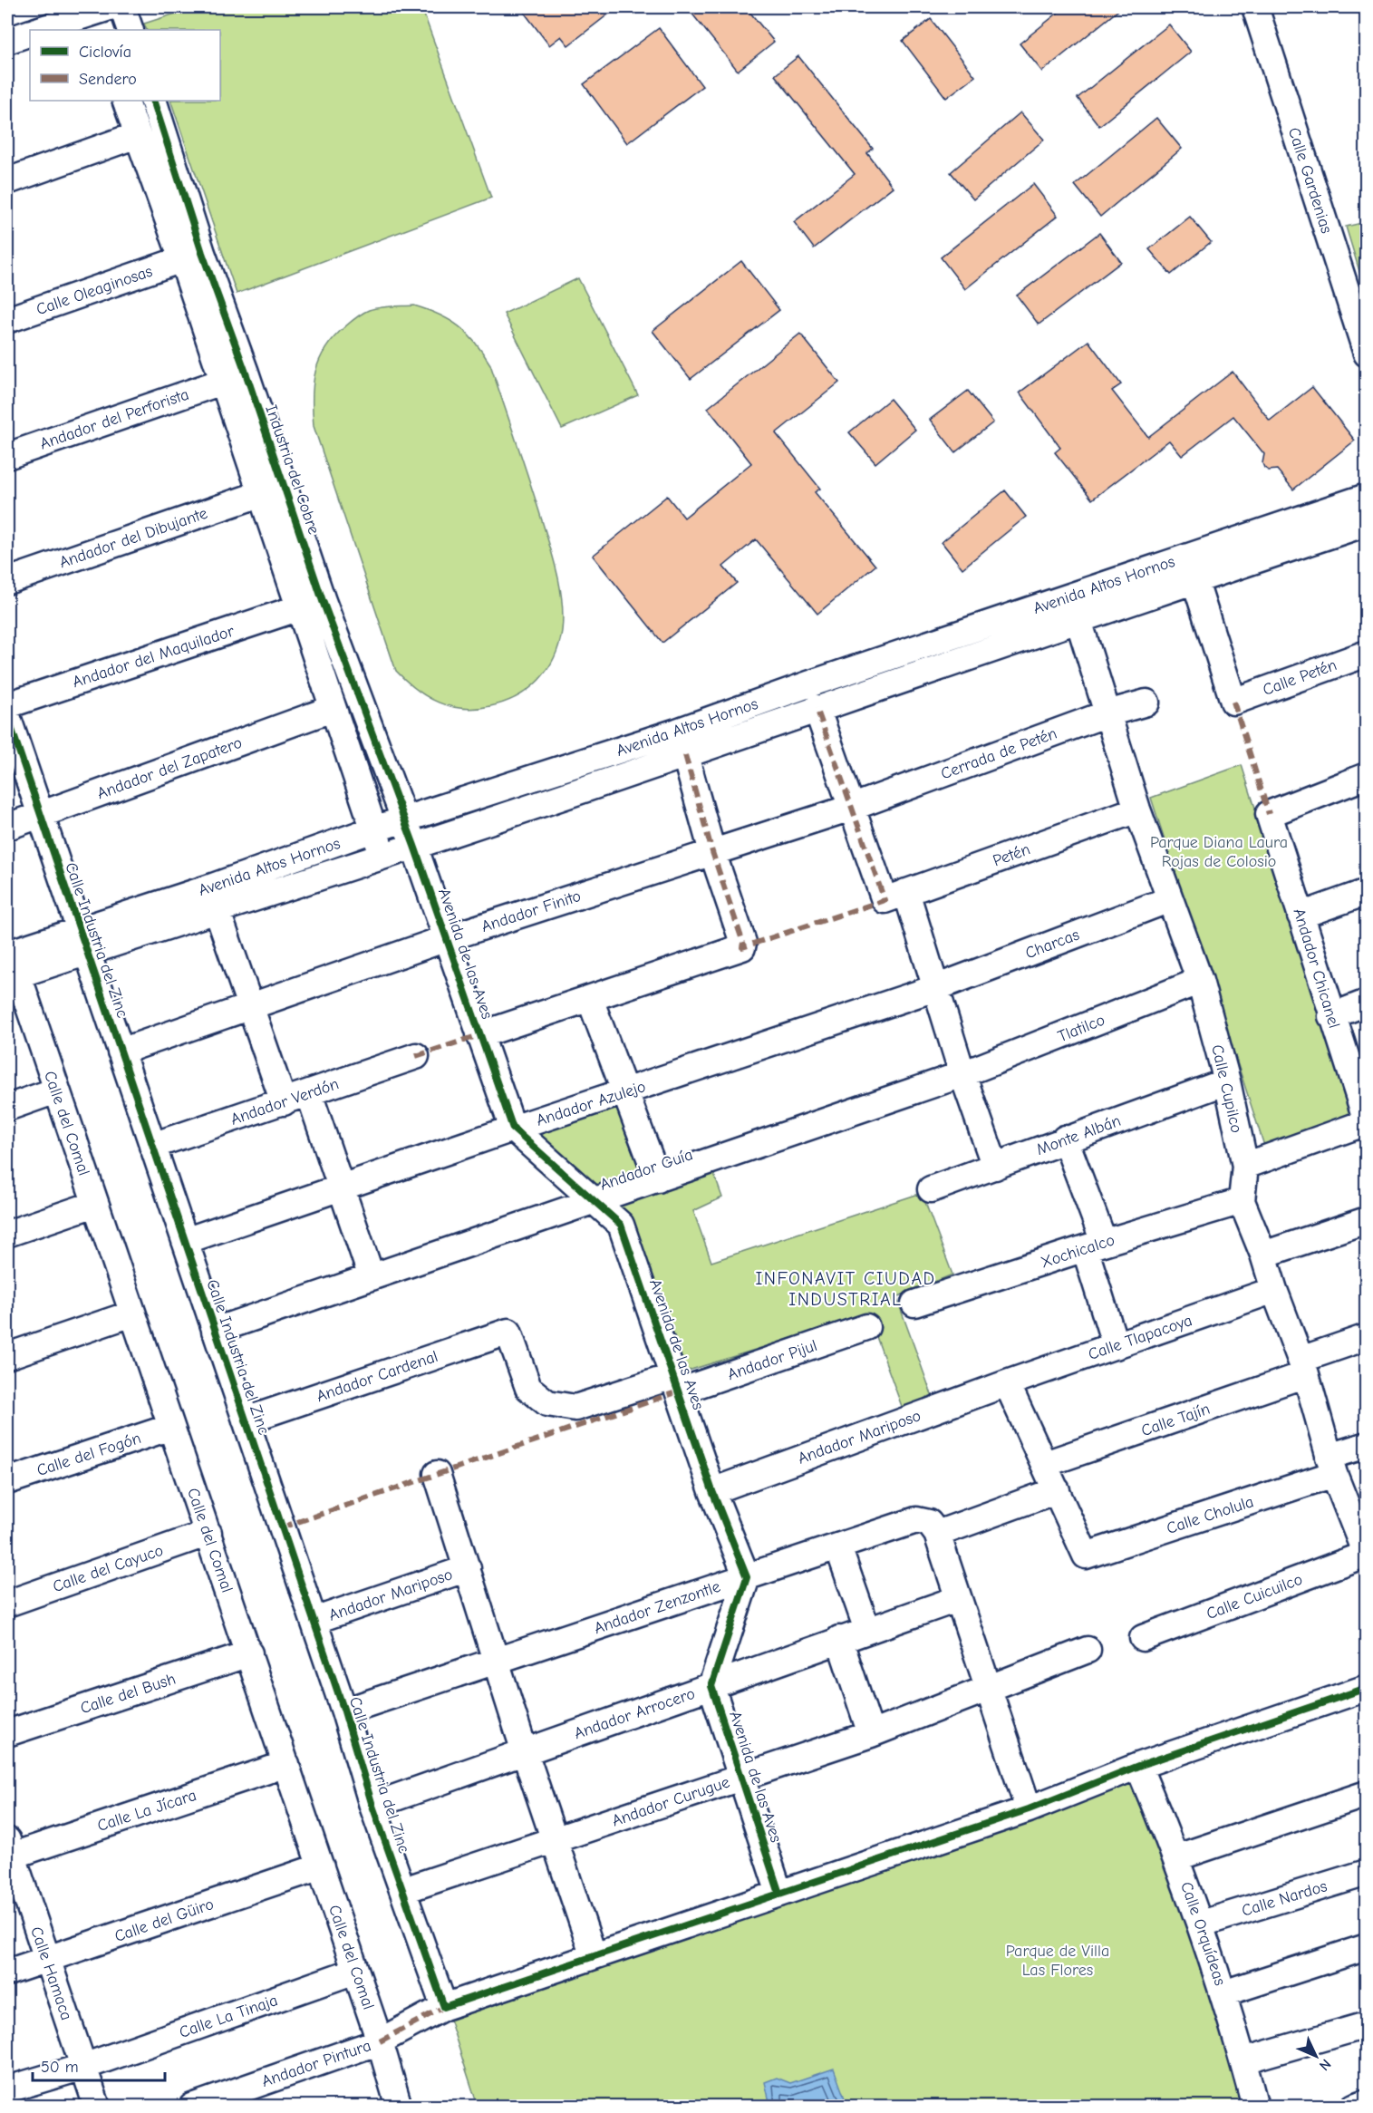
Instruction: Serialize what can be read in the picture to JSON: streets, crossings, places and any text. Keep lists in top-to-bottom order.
{
  "streets": {
    "street": [
      "Calle Gardenias",
      "Calle Oleaginosas",
      "Andador del Perforista",
      "Industria del Cobre",
      "Andador del Dibujante",
      "Avenida Altos Hornos",
      "Andador del Maquilador",
      "Calle Petén",
      "Cerrada de Petén",
      "Andador del Zapatero",
      "Petén",
      "Andador Finito",
      "Calle Industria del Zinc",
      "Charcas",
      "Avenida de las Aves",
      "Andador Chicanel",
      "Tlatilco",
      "Calle Cupilco",
      "Andador Verdón",
      "Andador Azulejo",
      "Calle del Comal",
      "Monte Albán",
      "Andador Guía",
      "Xochicalco",
      "Calle Tlapacoya",
      "Andador Pijul",
      "Andador Cardenal",
      "Calle Tajín",
      "Andador Mariposo",
      "Calle del Fogón",
      "Calle Cholula",
      "Calle del Cayuco",
      "Calle Cuicuilco",
      "Andador Zenzontle",
      "Calle del Bush",
      "Andador Arrocero",
      "Andador Curugue",
      "Calle La Jícara",
      "Calle Nardos",
      "Calle del Güiro",
      "Calle Orquídeas",
      "Calle Hamaca",
      "Calle La Tinaja",
      "Andador Pintura"
    ]
  },
  "crossings": [
    ["Calle Oleaginosas", "Industria del Cobre"],
    ["Andador del Perforista", "Industria del Cobre"],
    ["Industria del Cobre", "Andador del Dibujante"],
    ["Industria del Cobre", "Avenida Altos Hornos"],
    ["Industria del Cobre", "Andador del Maquilador"],
    ["Industria del Cobre", "Andador del Zapatero"],
    ["Industria del Cobre", "Avenida de las Aves"],
    ["Avenida Altos Hornos", "Calle Petén"],
    ["Avenida Altos Hornos", "Calle Industria del Zinc"],
    ["Avenida Altos Hornos", "Avenida de las Aves"],
    ["Avenida Altos Hornos", "Calle Cupilco"],
    ["Avenida Altos Hornos", "Calle del Comal"],
    ["Cerrada de Petén", "Andador Finito"],
    ["Cerrada de Petén", "Calle Cupilco"],
    ["Andador del Zapatero", "Calle Industria del Zinc"],
    ["Petén", "Calle Cupilco"],
    ["Andador Finito", "Calle Industria del Zinc"],
    ["Andador Finito", "Avenida de las Aves"],
    ["Calle Industria del Zinc", "Andador Verdón"],
    ["Calle Industria del Zinc", "Andador Azulejo"],
    ["Calle Industria del Zinc", "Andador Guía"],
    ["Calle Industria del Zinc", "Andador Cardenal"],
    ["Calle Industria del Zinc", "Andador Mariposo"],
    ["Calle Industria del Zinc", "Andador Zenzontle"],
    ["Calle Industria del Zinc", "Andador Arrocero"],
    ["Calle Industria del Zinc", "Andador Curugue"],
    ["Calle Industria del Zinc", "Andador Pintura"],
    ["Charcas", "Calle Cupilco"],
    ["Charcas", "Andador Azulejo"],
    ["Avenida de las Aves", "Andador Azulejo"],
    ["Avenida de las Aves", "Andador Guía"],
    ["Avenida de las Aves", "Andador Pijul"],
    ["Avenida de las Aves", "Andador Mariposo"],
    ["Avenida de las Aves", "Andador Zenzontle"],
    ["Avenida de las Aves", "Andador Arrocero"],
    ["Avenida de las Aves", "Andador Curugue"],
    ["Avenida de las Aves", "Andador Pintura"],
    ["Tlatilco", "Calle Cupilco"],
    ["Tlatilco", "Andador Guía"],
    ["Calle Cupilco", "Monte Albán"],
    ["Calle Cupilco", "Xochicalco"],
    ["Calle Cupilco", "Calle Tlapacoya"],
    ["Calle Cupilco", "Calle Tajín"],
    ["Calle Cupilco", "Calle Cholula"],
    ["Calle Cupilco", "Calle Cuicuilco"],
    ["Calle del Comal", "Calle del Fogón"],
    ["Calle del Comal", "Calle del Cayuco"],
    ["Calle del Comal", "Calle del Bush"],
    ["Calle del Comal", "Calle La Jícara"],
    ["Calle del Comal", "Calle del Güiro"],
    ["Calle del Comal", "Calle La Tinaja"],
    ["Calle del Comal", "Andador Pintura"],
    ["Calle Tlapacoya", "Andador Mariposo"],
    ["Andador Pijul", "Andador Cardenal"],
    ["Calle La Jícara", "Calle Hamaca"],
    ["Calle Nardos", "Calle Orquídeas"],
    ["Calle del Güiro", "Calle Hamaca"],
    ["Calle Orquídeas", "Andador Pintura"],
    ["Calle Hamaca", "Calle La Tinaja"]
  ],
  "districts": ["INFONAVIT CIUDAD INDUSTRIAL"],
  "parks": ["Parque Diana Laura Rojas de Colosio", "Parque de Villa Las Flores"],
  "legend": ["Ciclovía", "Sendero"],
  "scale_bar": "50 m",
  "north": "bottom right"
}
